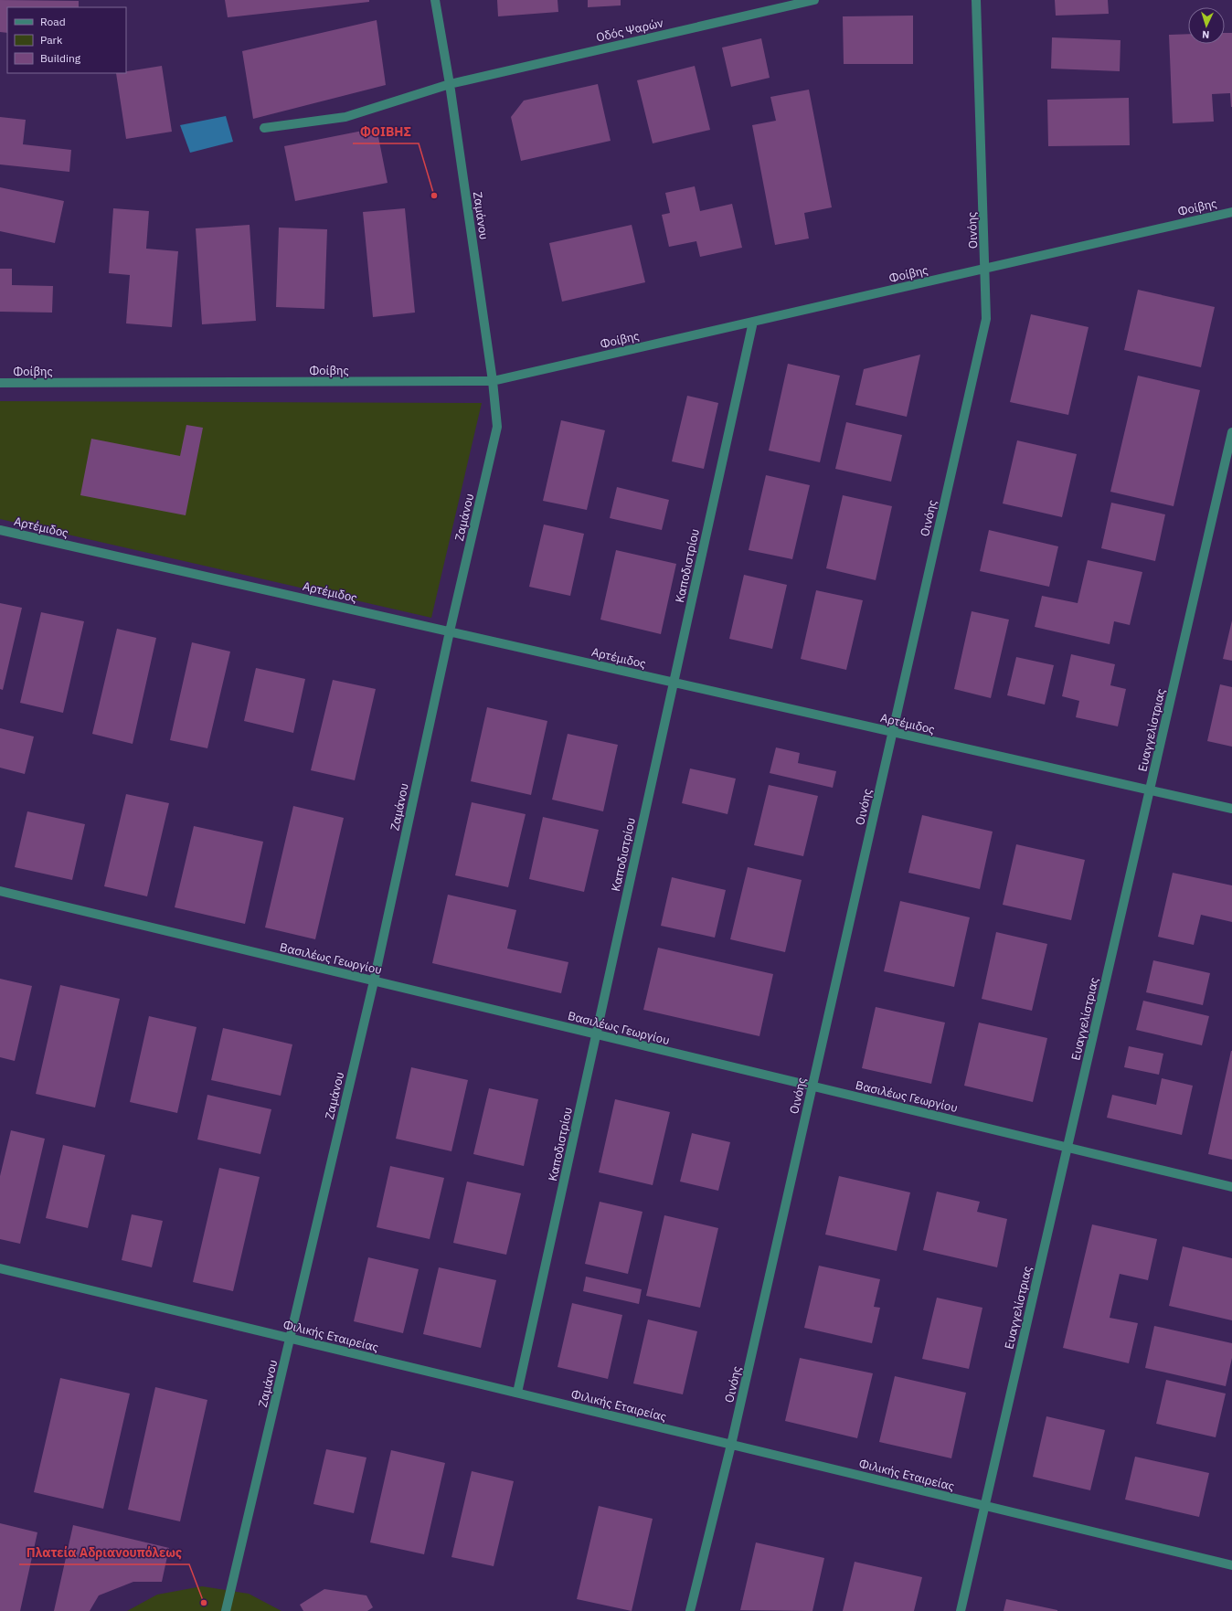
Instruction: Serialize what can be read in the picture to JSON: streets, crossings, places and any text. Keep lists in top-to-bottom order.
{
  "streets": {
    "street": [
      "Οδóς Ψαρών",
      "Φοίβης",
      "Ζαμάνου",
      "Οινόης",
      "Αρτέμιδος",
      "Καποδιστρίου",
      "Ευαγγελίστριας",
      "Βασιλέως Γεωργίου",
      "Φιλικής Εταιρείας"
    ]
  },
  "crossings": [
    ["Οδóς Ψαρών", "Ζαμάνου"],
    ["Φοίβης", "Ζαμάνου"],
    ["Φοίβης", "Οινόης"],
    ["Φοίβης", "Καποδιστρίου"],
    ["Ζαμάνου", "Αρτέμιδος"],
    ["Ζαμάνου", "Βασιλέως Γεωργίου"],
    ["Ζαμάνου", "Φιλικής Εταιρείας"],
    ["Οινόης", "Αρτέμιδος"],
    ["Οινόης", "Βασιλέως Γεωργίου"],
    ["Οινόης", "Φιλικής Εταιρείας"],
    ["Αρτέμιδος", "Καποδιστρίου"],
    ["Αρτέμιδος", "Ευαγγελίστριας"],
    ["Καποδιστρίου", "Βασιλέως Γεωργίου"],
    ["Καποδιστρίου", "Φιλικής Εταιρείας"],
    ["Ευαγγελίστριας", "Βασιλέως Γεωργίου"],
    ["Ευαγγελίστριας", "Φιλικής Εταιρείας"]
  ],
  "places": ["ΦΟΙΒΗΣ", "Πλατεία Αδριανουπόλεως"],
  "legend": ["Road", "Park", "Building"],
  "north": "bottom"
}
